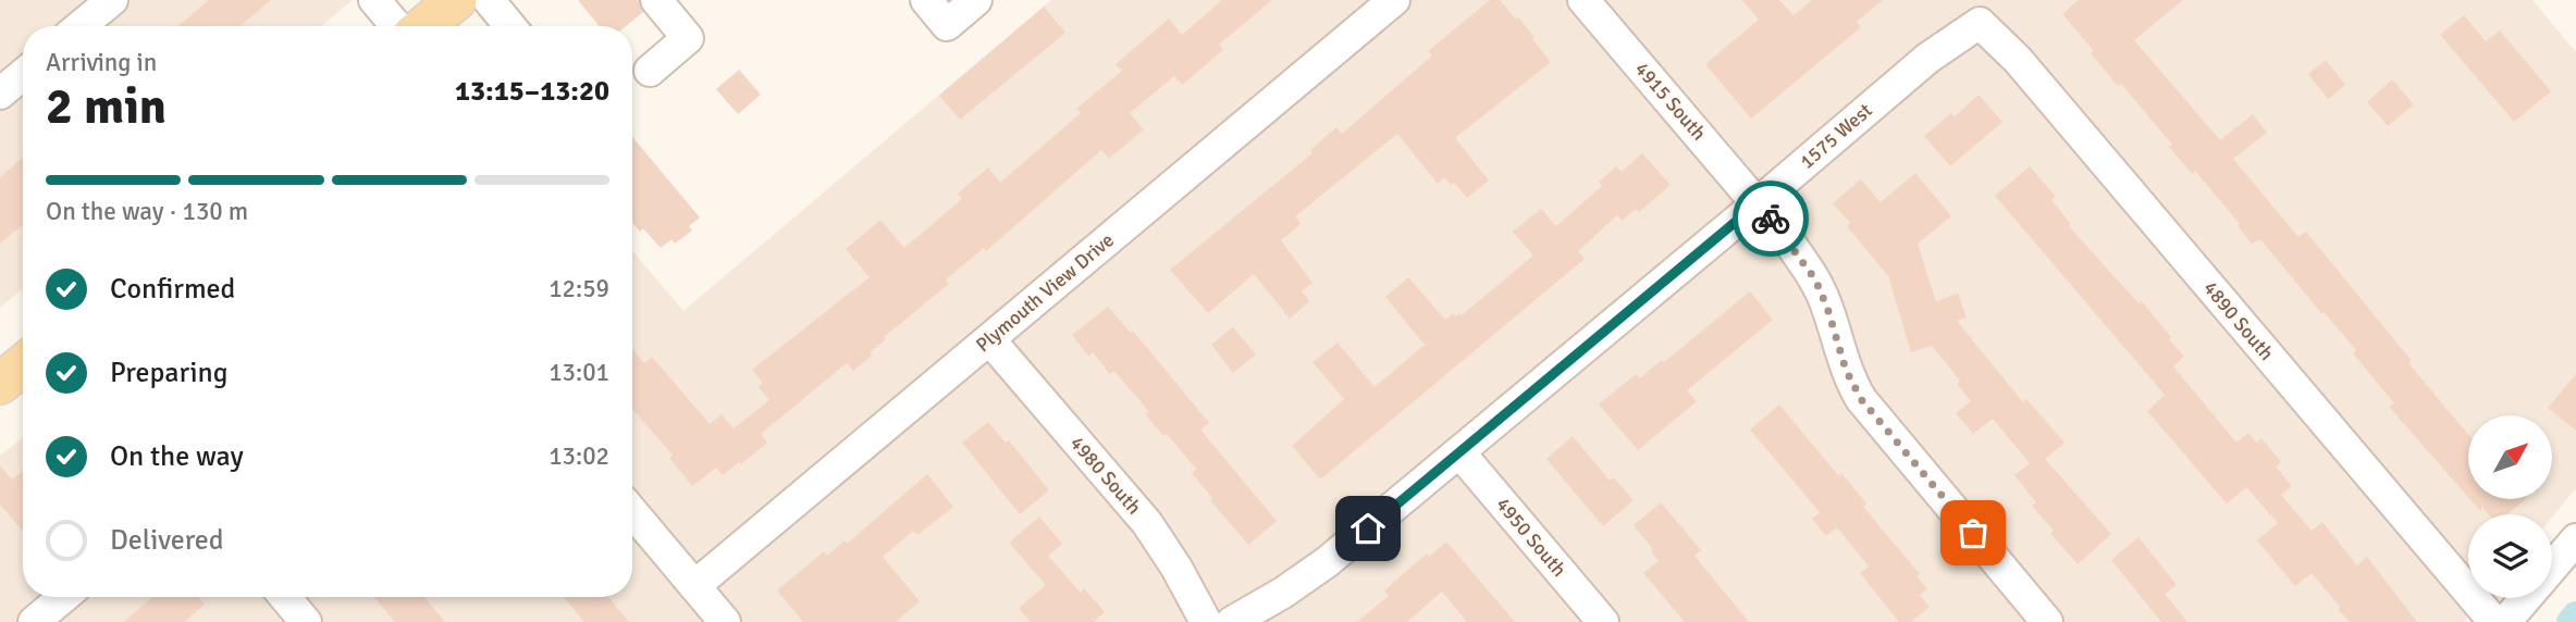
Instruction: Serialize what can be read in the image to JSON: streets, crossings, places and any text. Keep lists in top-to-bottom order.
{
  "streets": {
    "street": [
      "4915 South",
      "1575 West",
      "Plymouth View Drive",
      "4890 South",
      "4980 South",
      "4950 South"
    ]
  },
  "crossings": [
    ["4915 South", "1575 West"],
    ["1575 West", "4890 South"],
    ["1575 West", "4950 South"],
    ["Plymouth View Drive", "4980 South"]
  ],
  "north": "top right",
  "page": {
    "heading": ["2 min", "Arriving in", "13:15–13:20"],
    "bar": "On the way · 130 m",
    "list": [
      ["Confirmed", "12:59"],
      ["Preparing", "13:01"],
      ["On the way", "13:02"],
      "Delivered"
    ]
  }
}
